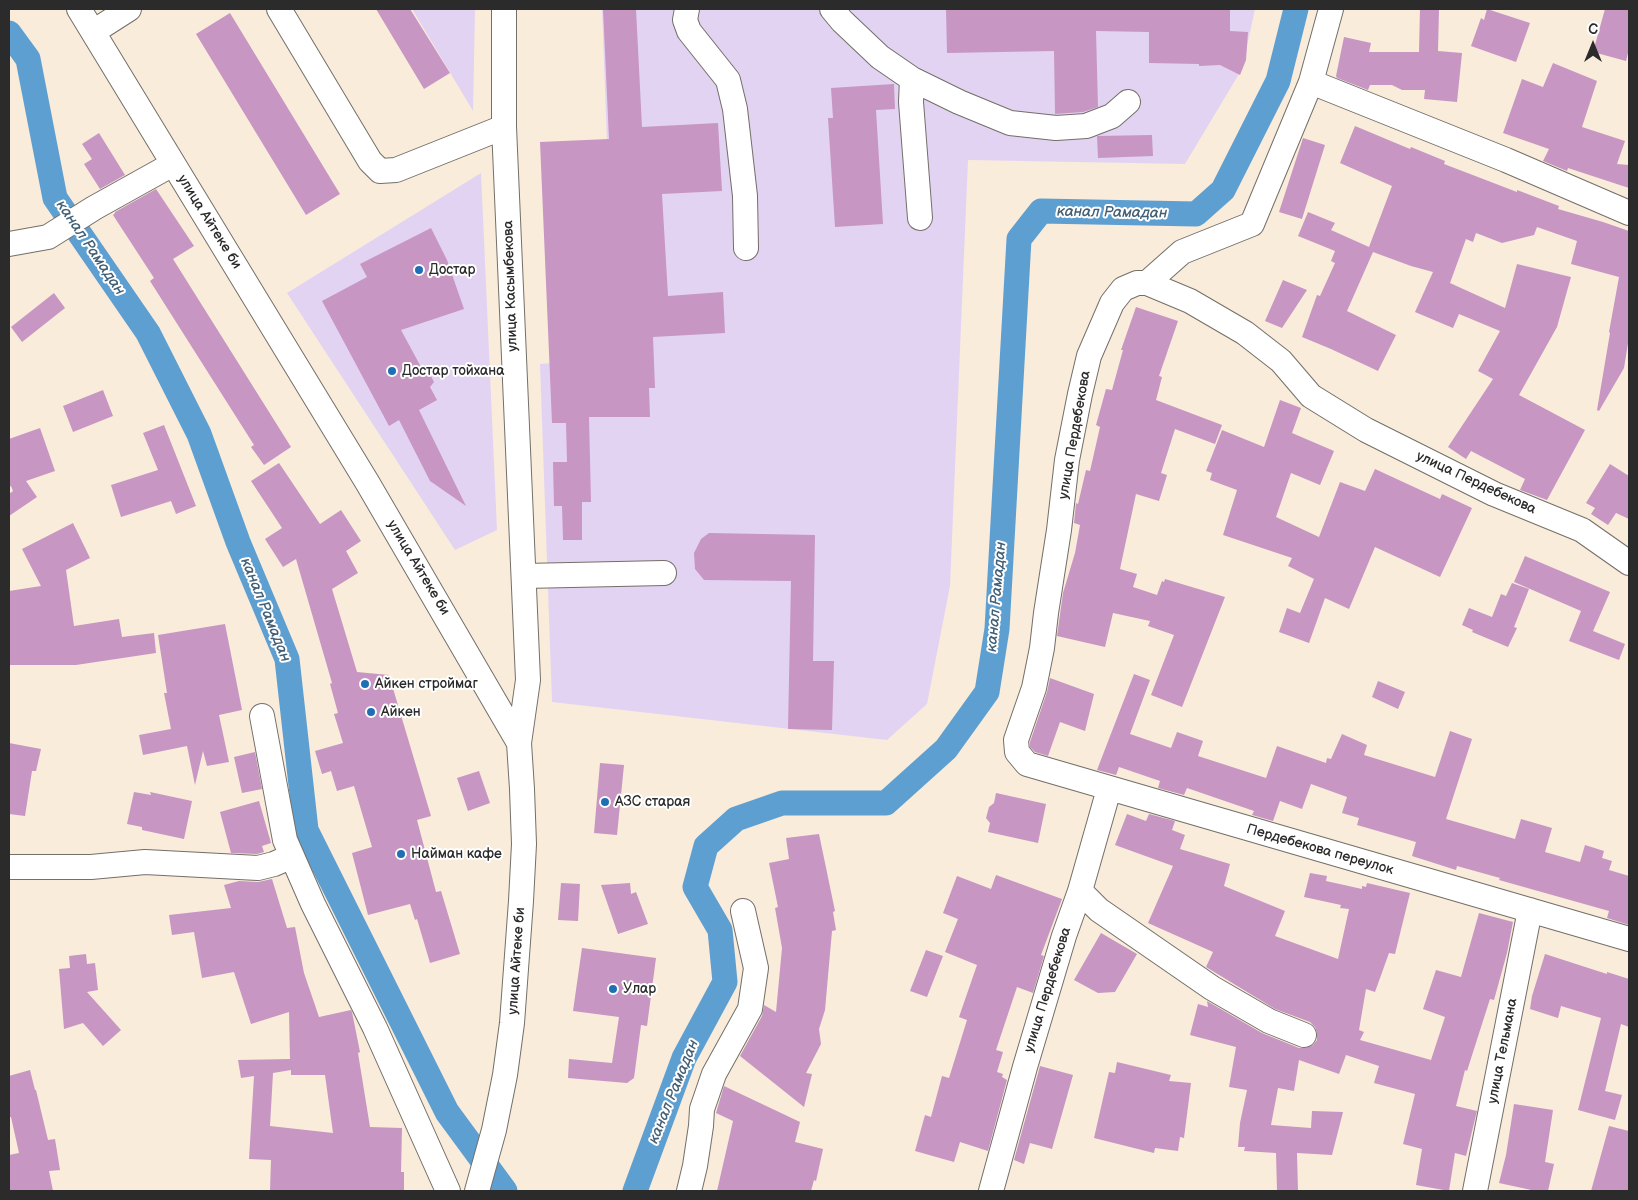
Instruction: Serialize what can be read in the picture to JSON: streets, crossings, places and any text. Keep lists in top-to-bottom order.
{
  "streets": {
    "street": [
      "улица Айтеке би",
      "улица Касымбекова",
      "улица Пердебекова",
      "Пердебекова переулок",
      "улица Тельмана"
    ]
  },
  "crossings": [
    ["улица Айтеке би", "улица Касымбекова"],
    ["улица Пердебекова", "Пердебекова переулок"],
    ["Пердебекова переулок", "улица Тельмана"]
  ],
  "water": ["канал Рамадан"],
  "places": [
    "Достар",
    "Достар тойхана",
    "Айкен строймаг",
    "Айкен",
    "АЗС старая",
    "Найман кафе",
    "Улар"
  ],
  "north": "top"
}
